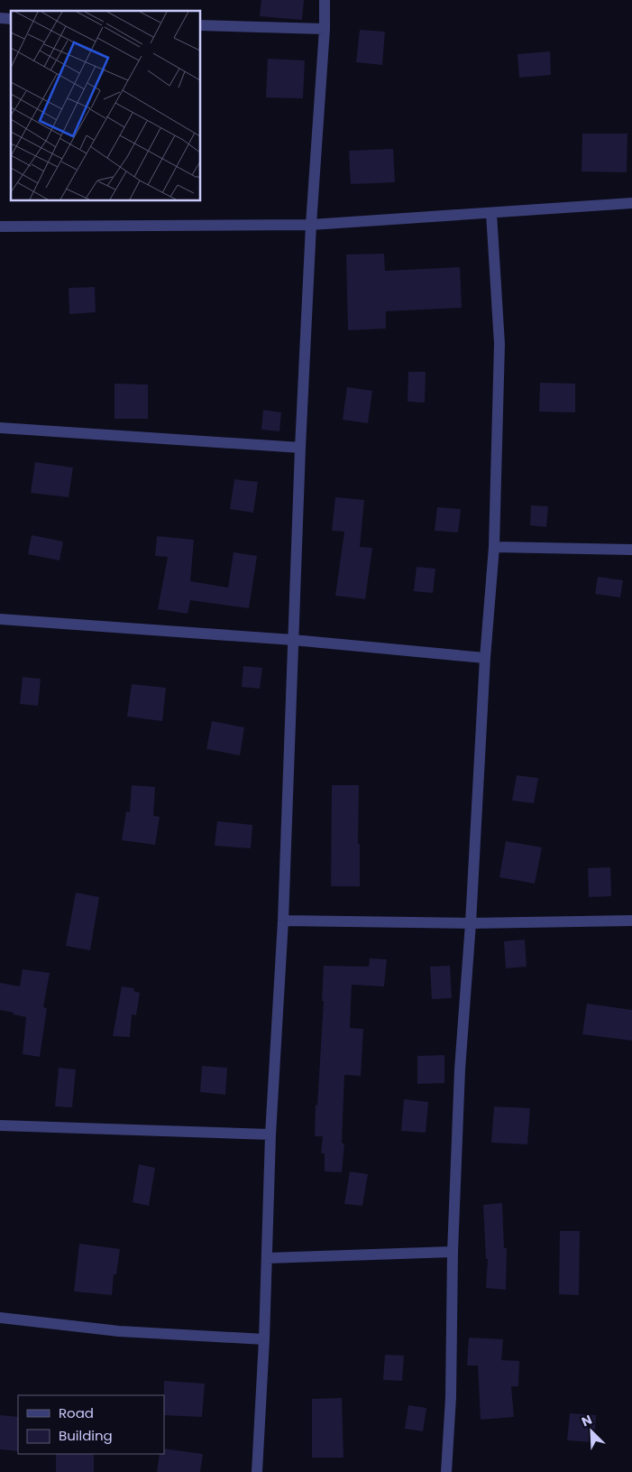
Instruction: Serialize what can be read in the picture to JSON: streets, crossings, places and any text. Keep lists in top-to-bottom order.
{
  "legend": ["Road", "Building"],
  "north": "top left"
}
